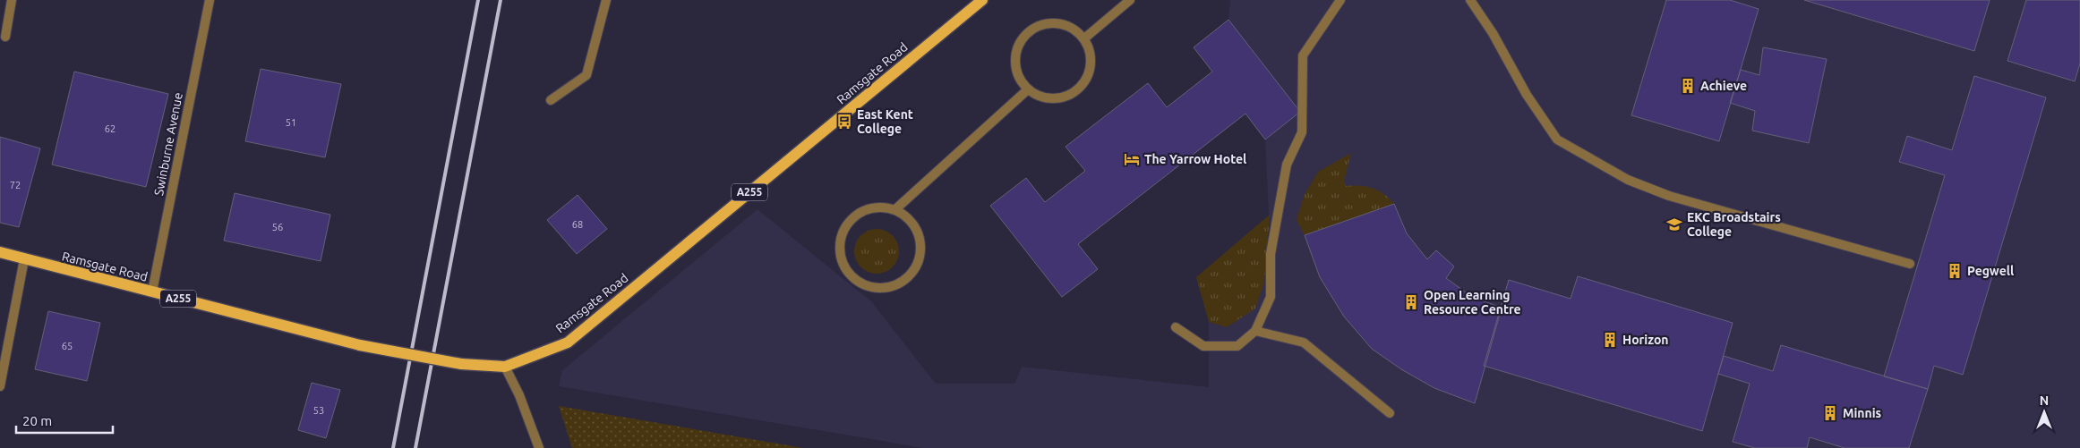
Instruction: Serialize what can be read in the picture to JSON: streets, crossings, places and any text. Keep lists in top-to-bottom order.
{
  "streets": {
    "main road": ["Ramsgate Road", "A255"],
    "street": ["Swinburne Avenue"]
  },
  "crossings": [
    ["Ramsgate Road", "Swinburne Avenue"]
  ],
  "places": {
    "building": [
      "Achieve",
      "Pegwell",
      "Open Learning Resource Centre",
      "Horizon",
      "Minnis"
    ],
    "bus stop": ["East Kent College"],
    "hotel": ["The Yarrow Hotel"],
    "school or university": ["EKC Broadstairs College"]
  },
  "house_numbers": [
    "51",
    "62",
    "72",
    "68",
    "56",
    "65",
    "53"
  ],
  "scale_bar": "20 m",
  "north": "top"
}
